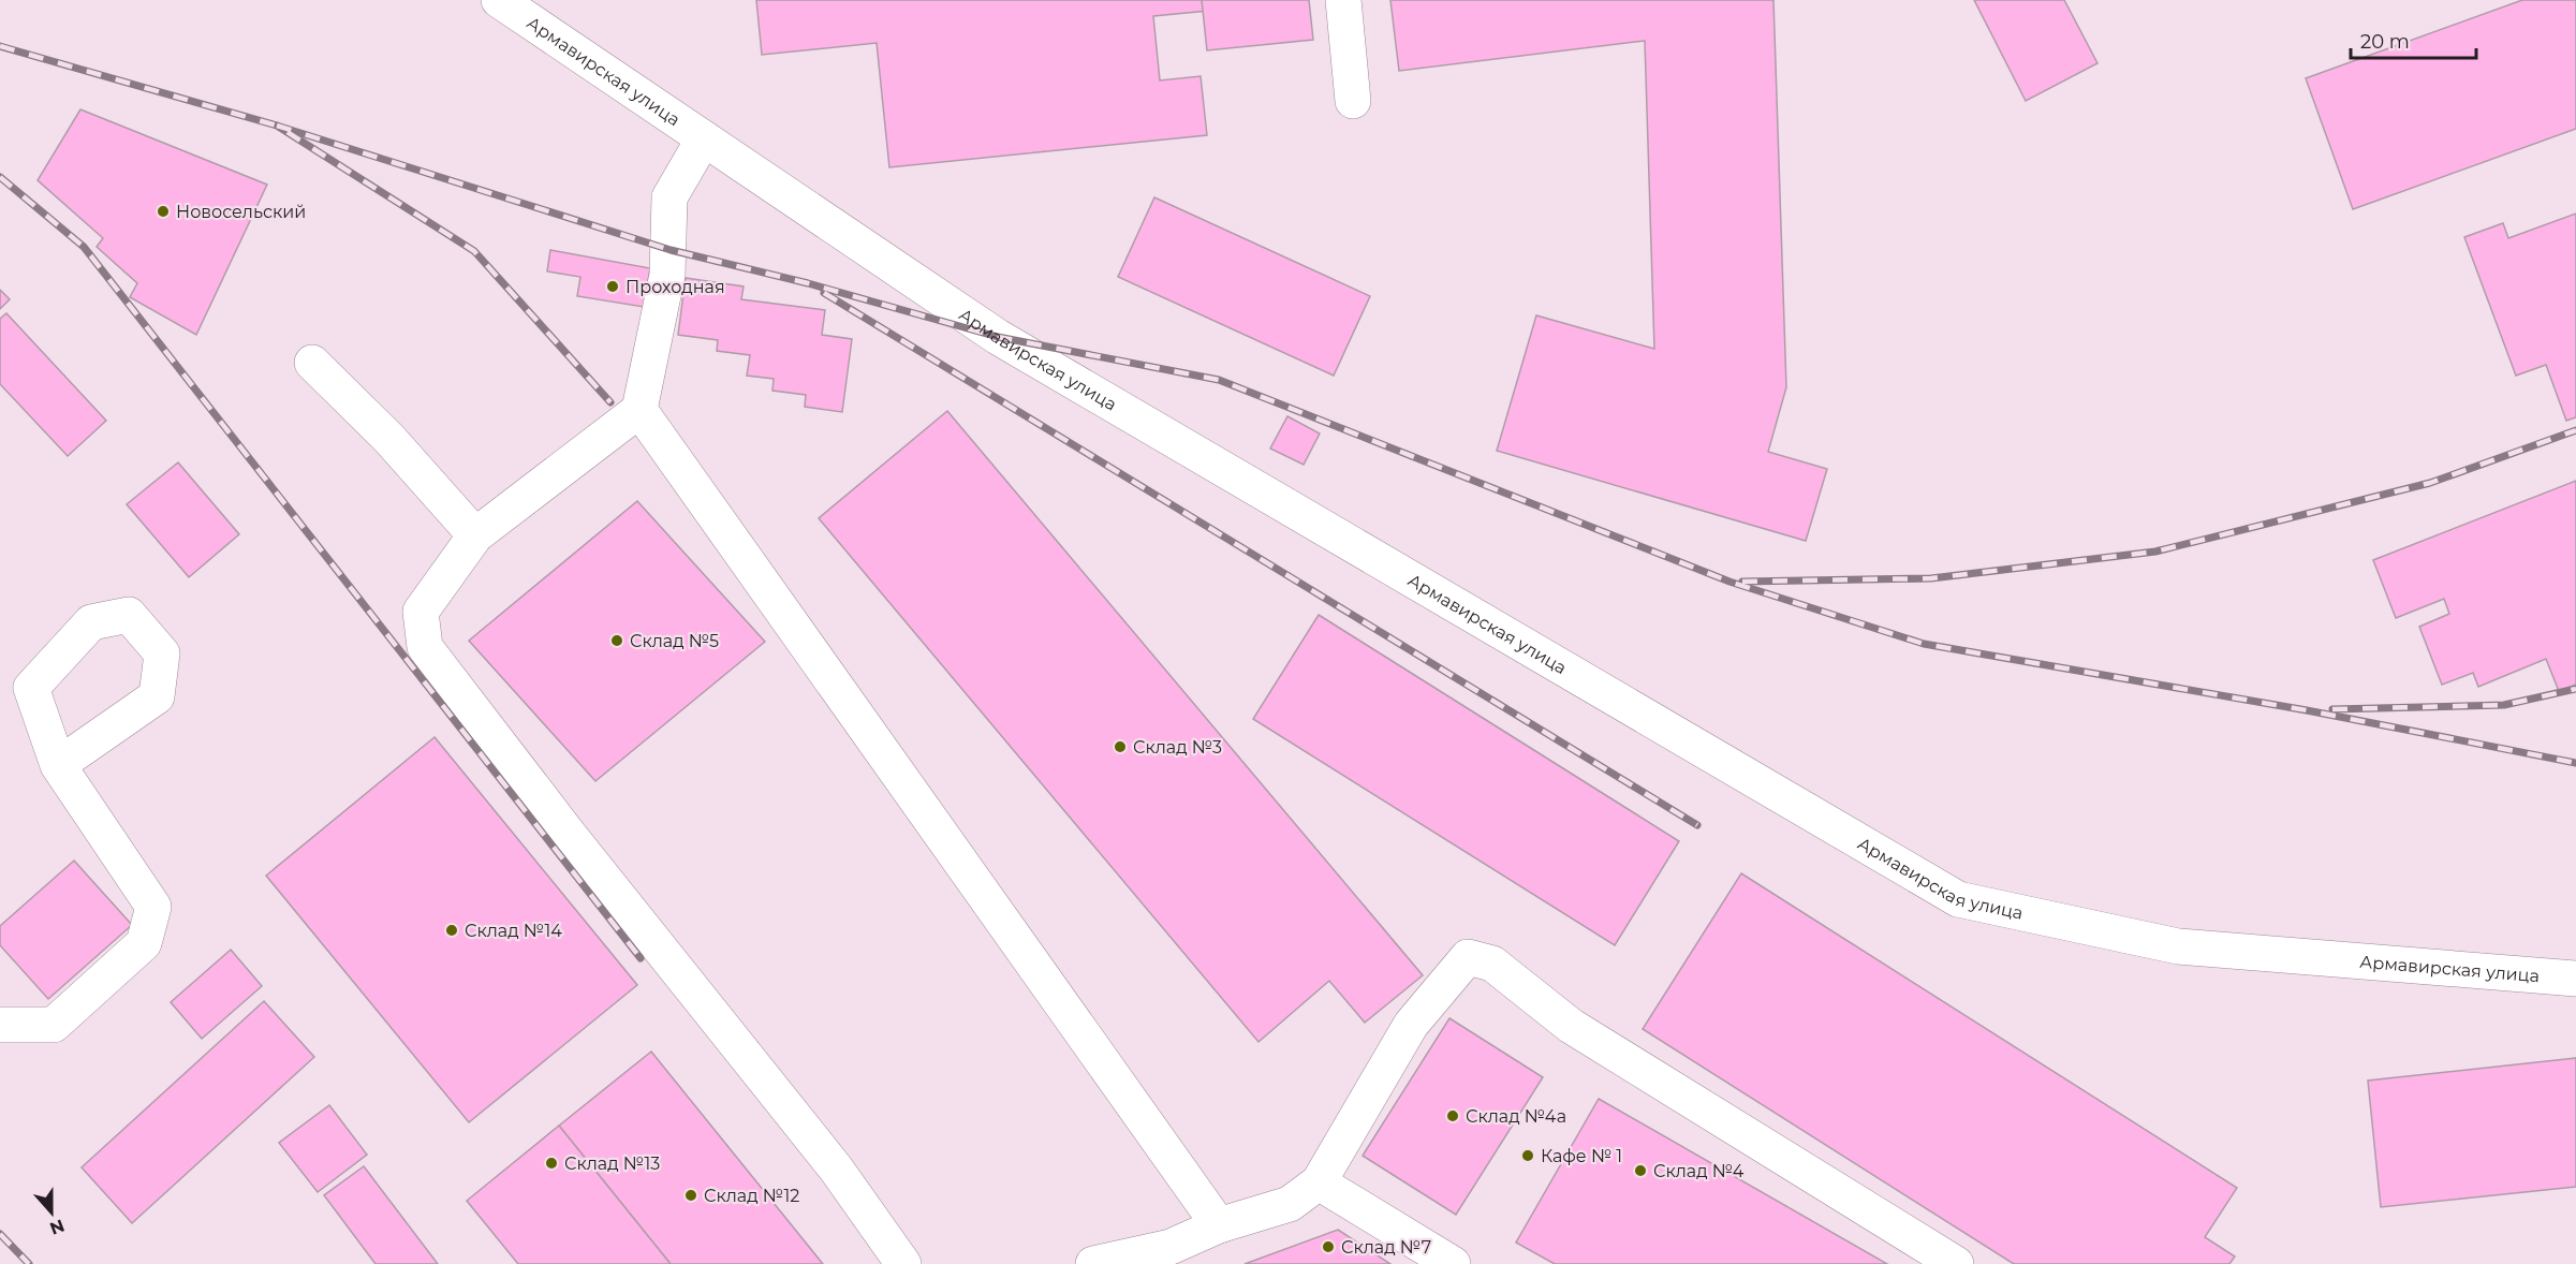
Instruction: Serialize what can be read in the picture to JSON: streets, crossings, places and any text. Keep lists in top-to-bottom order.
{
  "streets": {
    "main road": ["Армавирская улица"]
  },
  "places": [
    "Новосельский",
    "Проходная",
    "Склад №5",
    "Склад №3",
    "Склад №14",
    "Склад №4а",
    "Кафе № 1",
    "Склад №13",
    "Склад №4",
    "Склад №12",
    "Склад №7"
  ],
  "scale_bar": "20 m",
  "north": "bottom"
}
